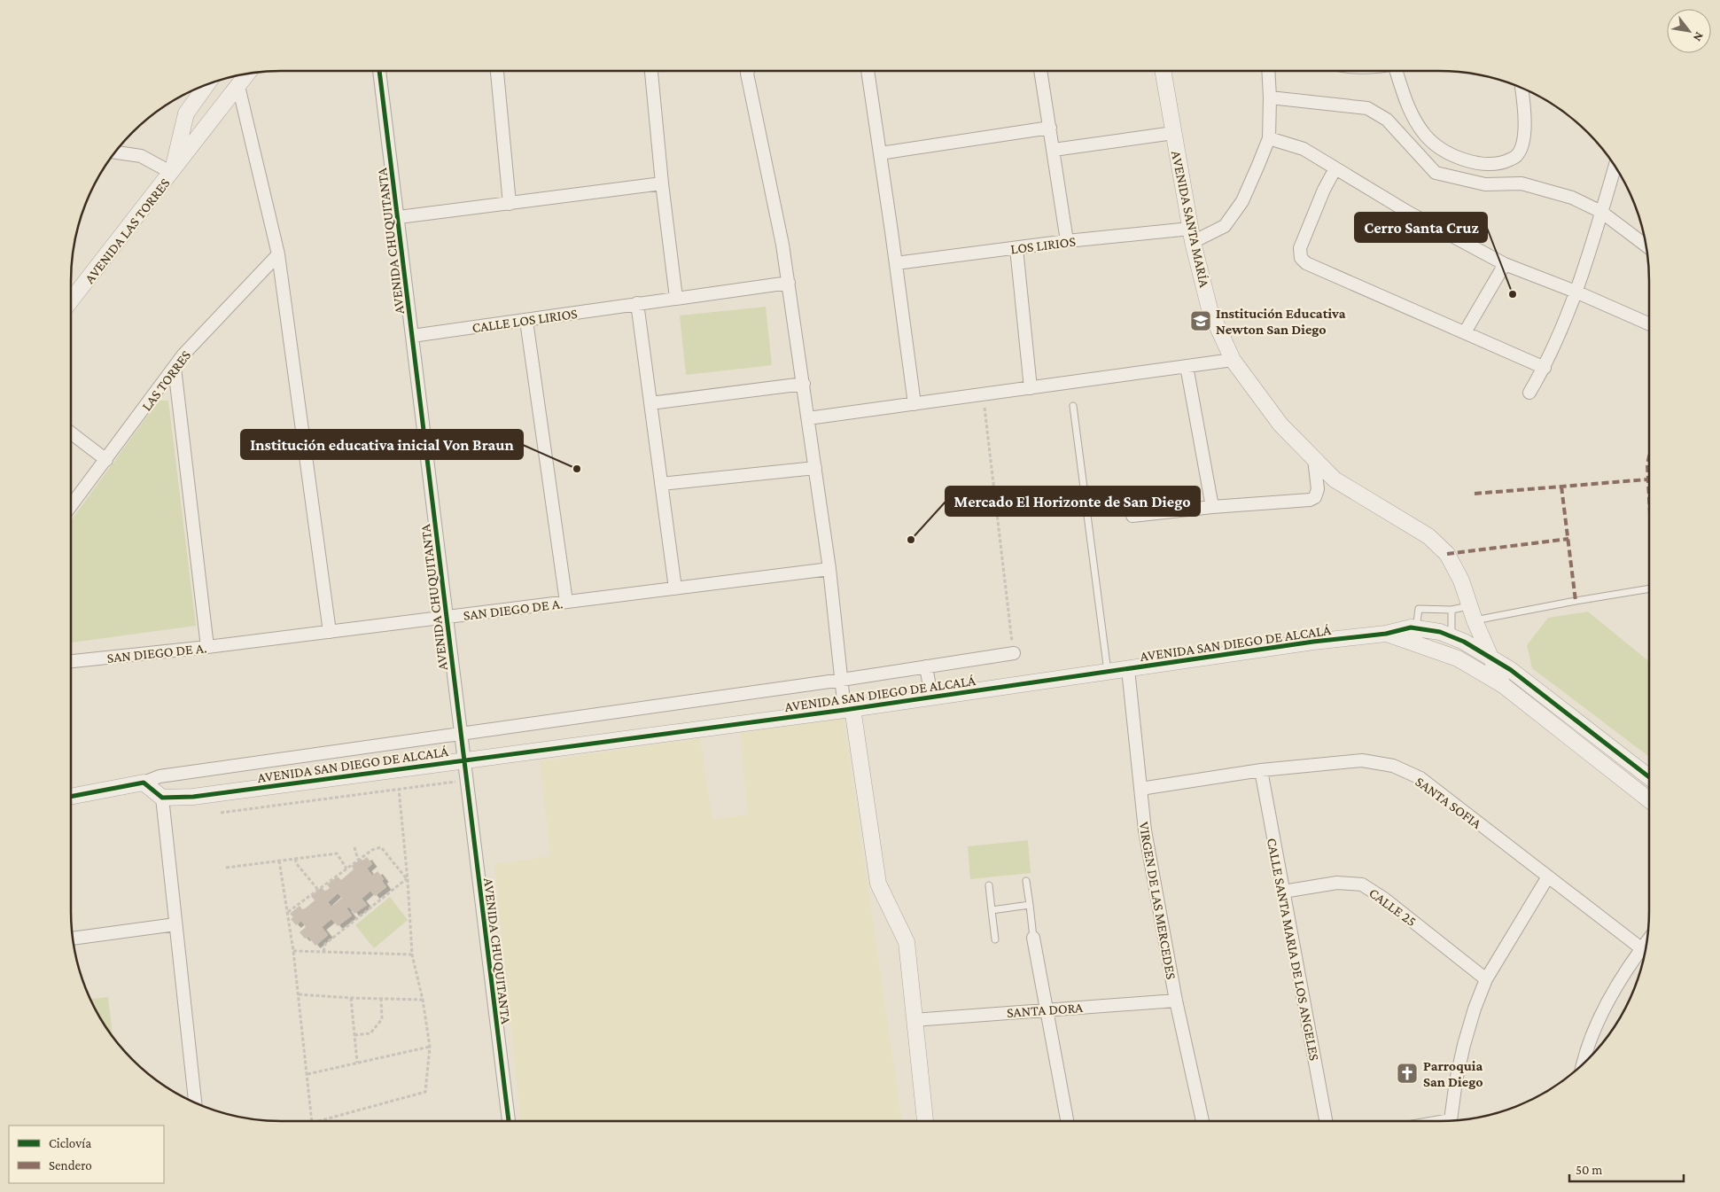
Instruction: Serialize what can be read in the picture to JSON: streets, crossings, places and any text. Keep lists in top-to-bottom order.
{
  "streets": {
    "street": [
      "AVENIDA SANTA MARÍA",
      "AVENIDA LAS TORRES",
      "AVENIDA CHUQUITANTA",
      "LOS LIRIOS",
      "CALLE LOS LIRIOS",
      "LAS TORRES",
      "SAN DIEGO DE A.",
      "AVENIDA SAN DIEGO DE ALCALÁ",
      "SANTA SOFIA",
      "VIRGEN DE LAS MERCEDES",
      "CALLE 25",
      "CALLE SANTA MARIA DE LOS ANGELES",
      "SANTA DORA"
    ]
  },
  "crossings": [
    ["AVENIDA SANTA MARÍA", "LOS LIRIOS"],
    ["AVENIDA SANTA MARÍA", "AVENIDA SAN DIEGO DE ALCALÁ"],
    ["AVENIDA CHUQUITANTA", "CALLE LOS LIRIOS"],
    ["AVENIDA CHUQUITANTA", "SAN DIEGO DE A."],
    ["AVENIDA CHUQUITANTA", "AVENIDA SAN DIEGO DE ALCALÁ"],
    ["AVENIDA SAN DIEGO DE ALCALÁ", "VIRGEN DE LAS MERCEDES"],
    ["SANTA SOFIA", "VIRGEN DE LAS MERCEDES"],
    ["SANTA SOFIA", "CALLE SANTA MARIA DE LOS ANGELES"],
    ["VIRGEN DE LAS MERCEDES", "SANTA DORA"],
    ["CALLE 25", "CALLE SANTA MARIA DE LOS ANGELES"]
  ],
  "places": {
    "other": ["Cerro Santa Cruz", "Institución educativa inicial Von Braun", "Mercado El Horizonte de San Diego"],
    "school or university": ["Institución Educativa Newton San Diego"],
    "church": ["Parroquia San Diego"]
  },
  "legend": ["Ciclovía", "Sendero"],
  "scale_bar": "50 m",
  "north": "bottom right"
}
